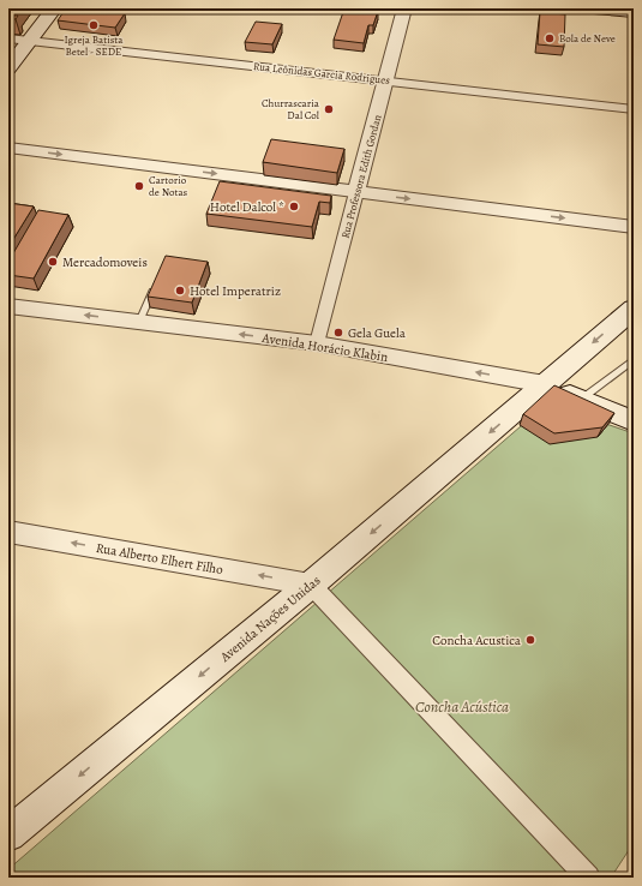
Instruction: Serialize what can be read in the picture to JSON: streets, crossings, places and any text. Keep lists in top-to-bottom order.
{
  "streets": {
    "main road": ["Avenida Horácio Klabin", "Avenida Nações Unidas"],
    "street": ["Rua Leônidas Garcia Rodrigues", "Rua Professora Edith Gordan", "Rua Alberto Elhert Filho"]
  },
  "crossings": [
    ["Rua Leônidas Garcia Rodrigues", "Rua Professora Edith Gordan"],
    ["Rua Professora Edith Gordan", "Avenida Horácio Klabin"],
    ["Avenida Horácio Klabin", "Avenida Nações Unidas"],
    ["Rua Alberto Elhert Filho", "Avenida Nações Unidas"]
  ],
  "one_way": ["Rua Alberto Elhert Filho", "Avenida Nações Unidas"],
  "parks": ["Concha Acústica"],
  "places": [
    "Igreja Batista Betel - SEDE",
    "Bola de Neve",
    "Churrascaria Dal Col",
    "Cartorio de Notas",
    "Hotel Dalcol *",
    "Mercadomoveis",
    "Hotel Imperatriz",
    "Gela Guela",
    "Concha Acustica"
  ]
}
